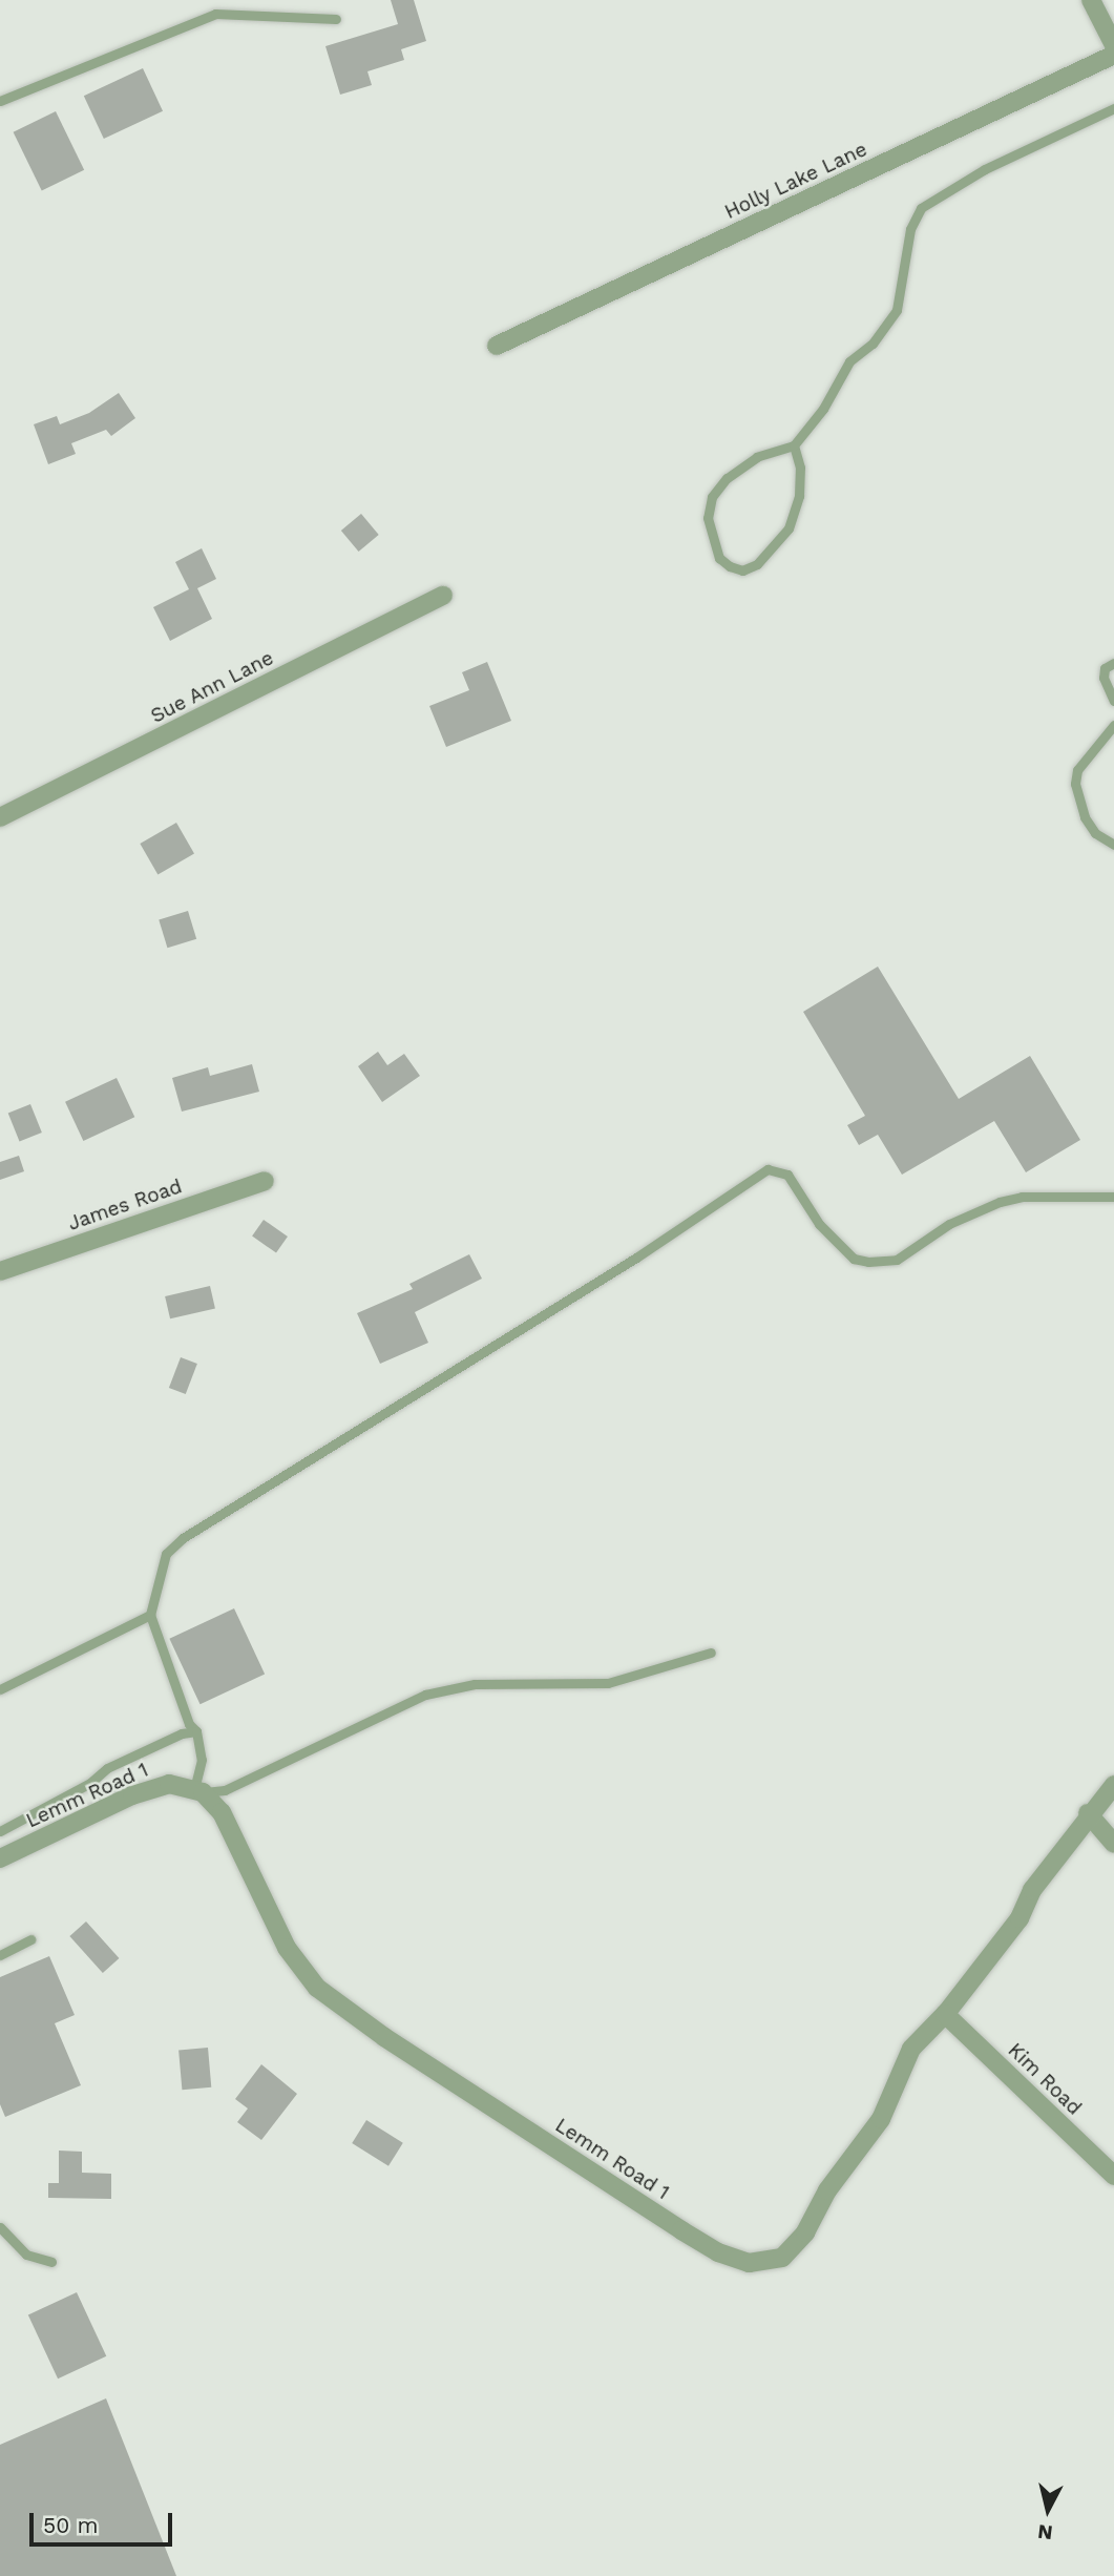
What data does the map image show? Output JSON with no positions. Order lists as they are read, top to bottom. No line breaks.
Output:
{"streets":{"street":["Holly Lake Lane","Sue Ann Lane","James Road","Lemm Road 1","Kim Road"]},"crossings":[["Lemm Road 1","Kim Road"]],"scale_bar":"50 m","north":"bottom"}
